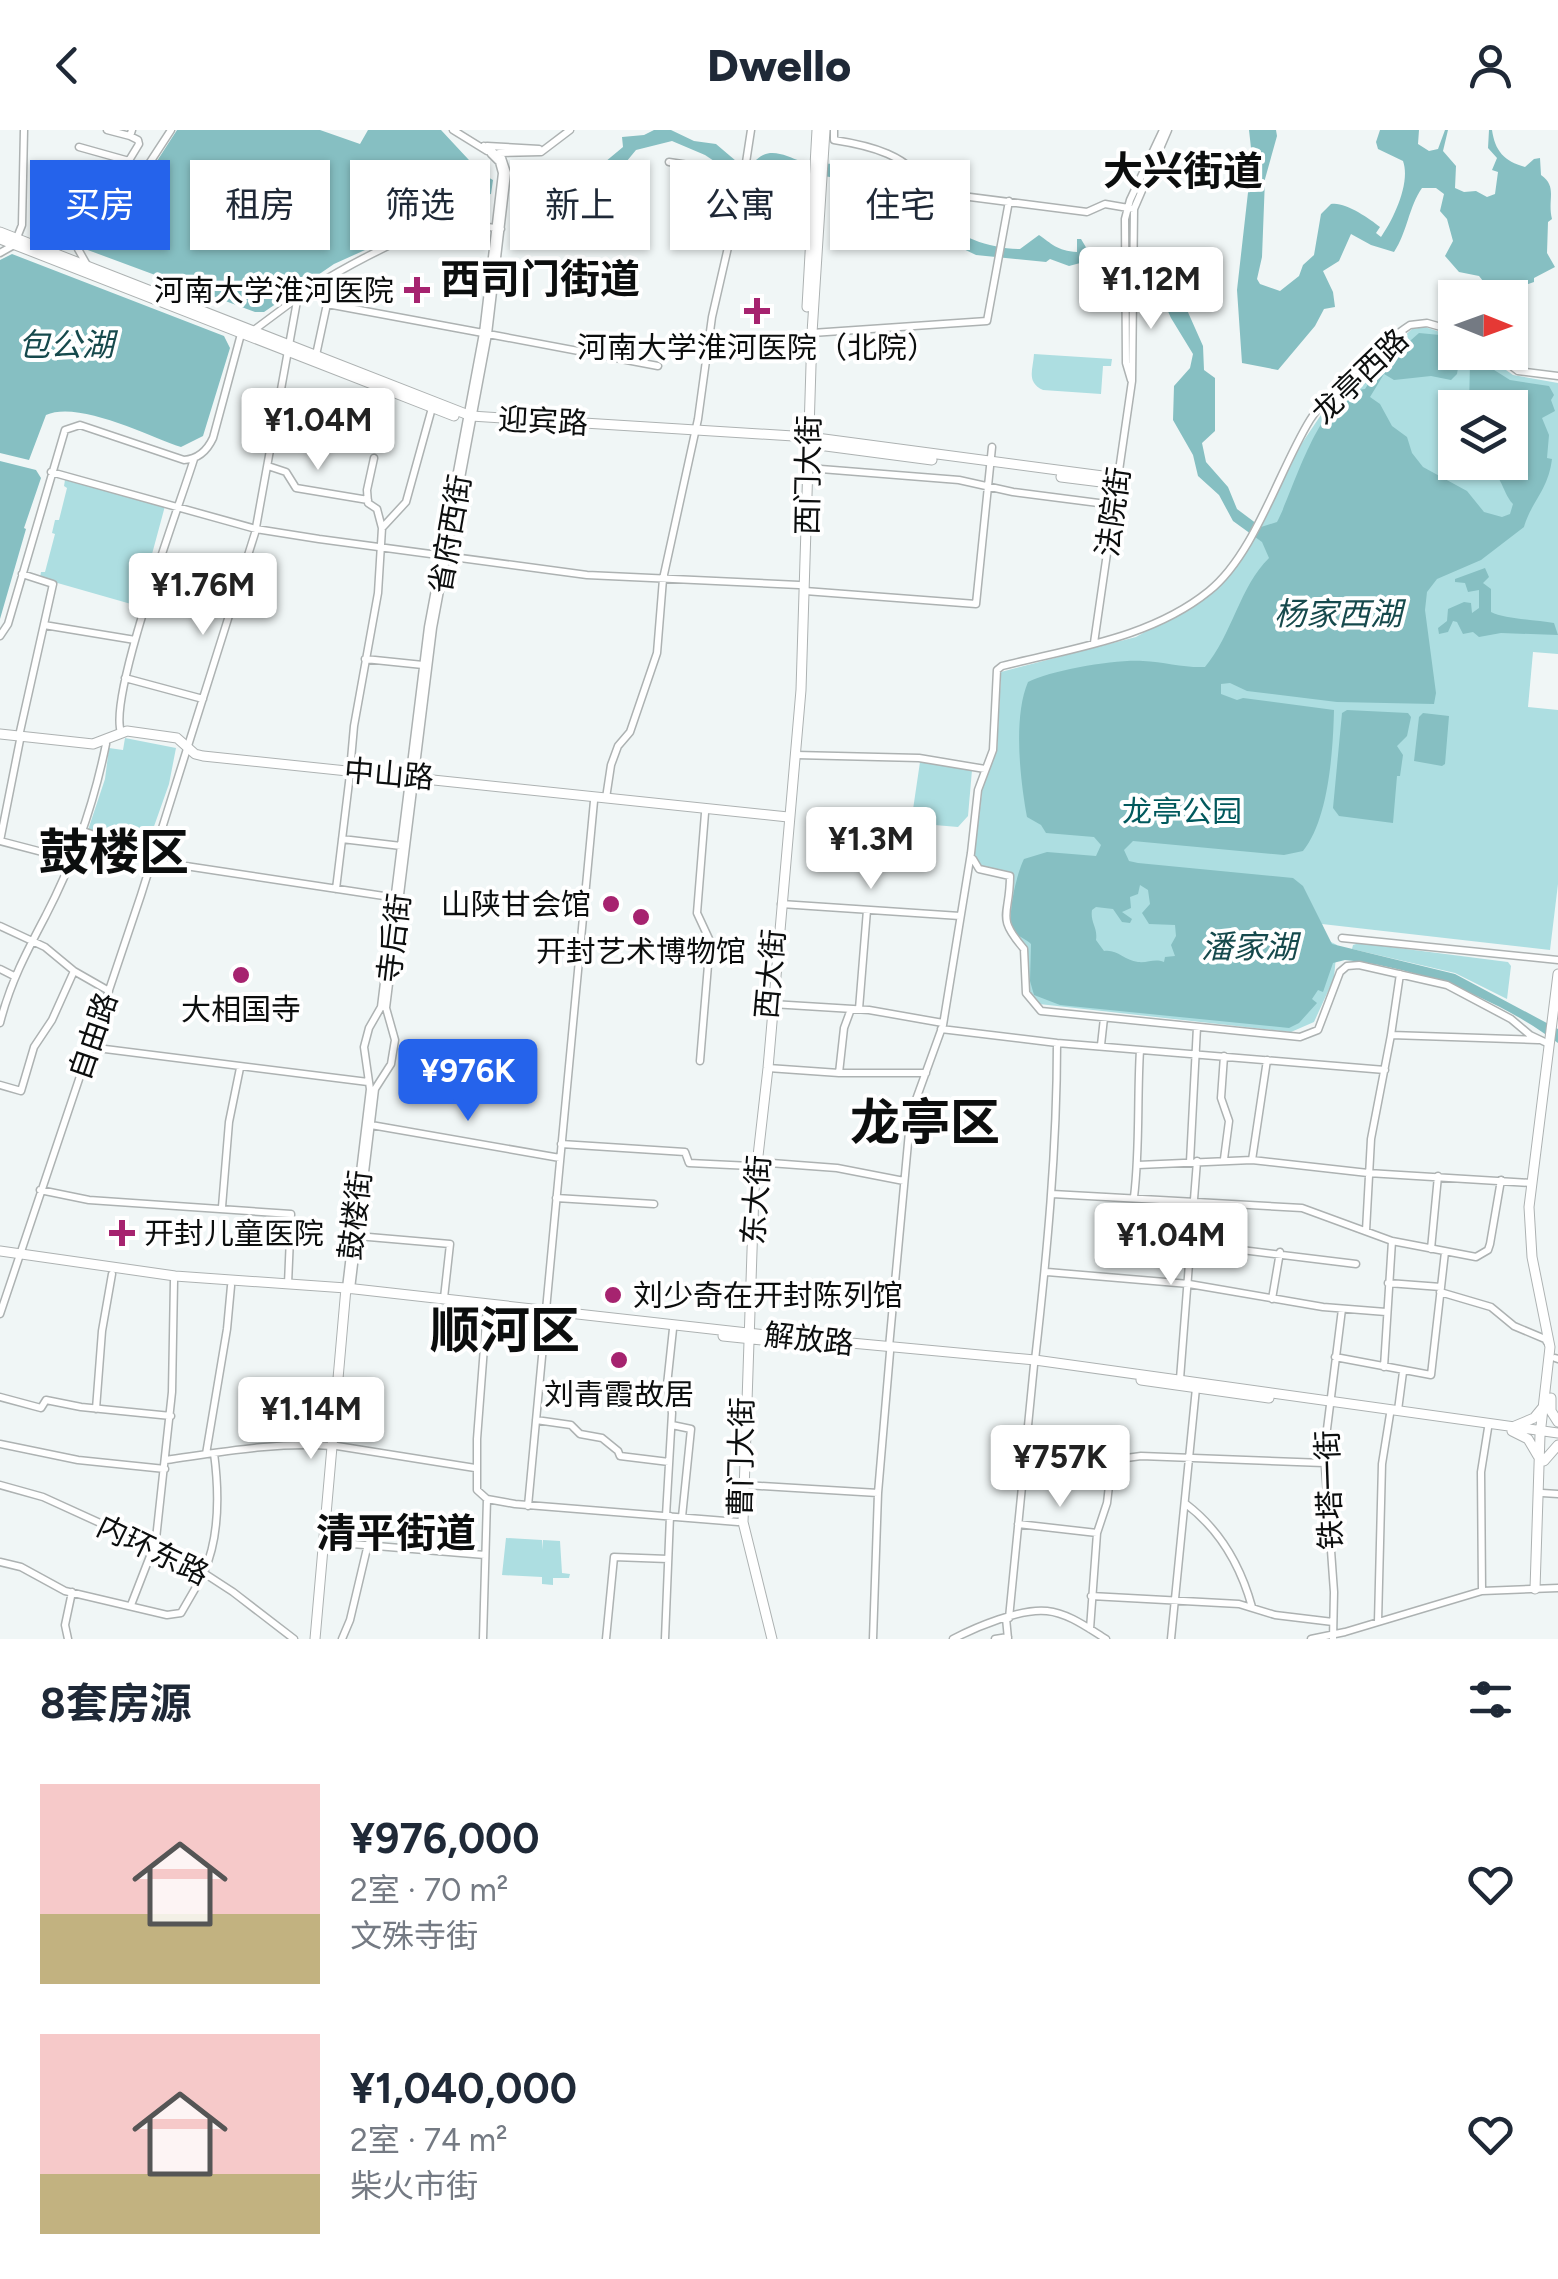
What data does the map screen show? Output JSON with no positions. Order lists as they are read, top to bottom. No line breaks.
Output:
{"streets":{"main road":["迎宾路","西门大街","中山路","西大街","东大街","解放路","曹门大街"],"street":["龙亭西路","法院街","省府西街","寺后街","自由路","鼓楼街","铁塔一街","内环东路"]},"crossings":[["龙亭西路","法院街"],["迎宾路","西门大街"],["迎宾路","法院街"],["迎宾路","省府西街"],["迎宾路","自由路"],["西门大街","中山路"],["西门大街","西大街"],["中山路","寺后街"],["中山路","西大街"],["中山路","自由路"],["寺后街","鼓楼街"],["西大街","东大街"],["自由路","解放路"],["东大街","解放路"],["东大街","曹门大街"],["鼓楼街","解放路"],["解放路","曹门大街"],["解放路","铁塔一街"]],"districts":["大兴街道","西司门街道","鼓楼区","龙亭区","顺河区","清平街道"],"water":["包公湖","杨家西湖","潘家湖"],"parks":["龙亭公园"],"places":{"health":["河南大学淮河医院","河南大学淮河医院（北院）","开封儿童医院"],"other":["山陕甘会馆","开封艺术博物馆","大相国寺","刘少奇在开封陈列馆","刘青霞故居"]},"north":"right","page":{"header":"Dwello","chip":["买房","租房","筛选","新上","公寓","住宅"],"price":["¥1.12M","¥1.04M","¥1.76M","¥1.3M","¥976K","¥1.04M","¥1.14M","¥757K"],"heading":"8套房源","list":[{"name":"¥976,000","note":"2室 · 70 m² · 文殊寺街"},{"name":"¥1,040,000","note":"2室 · 74 m² · 柴火市街"}]}}
